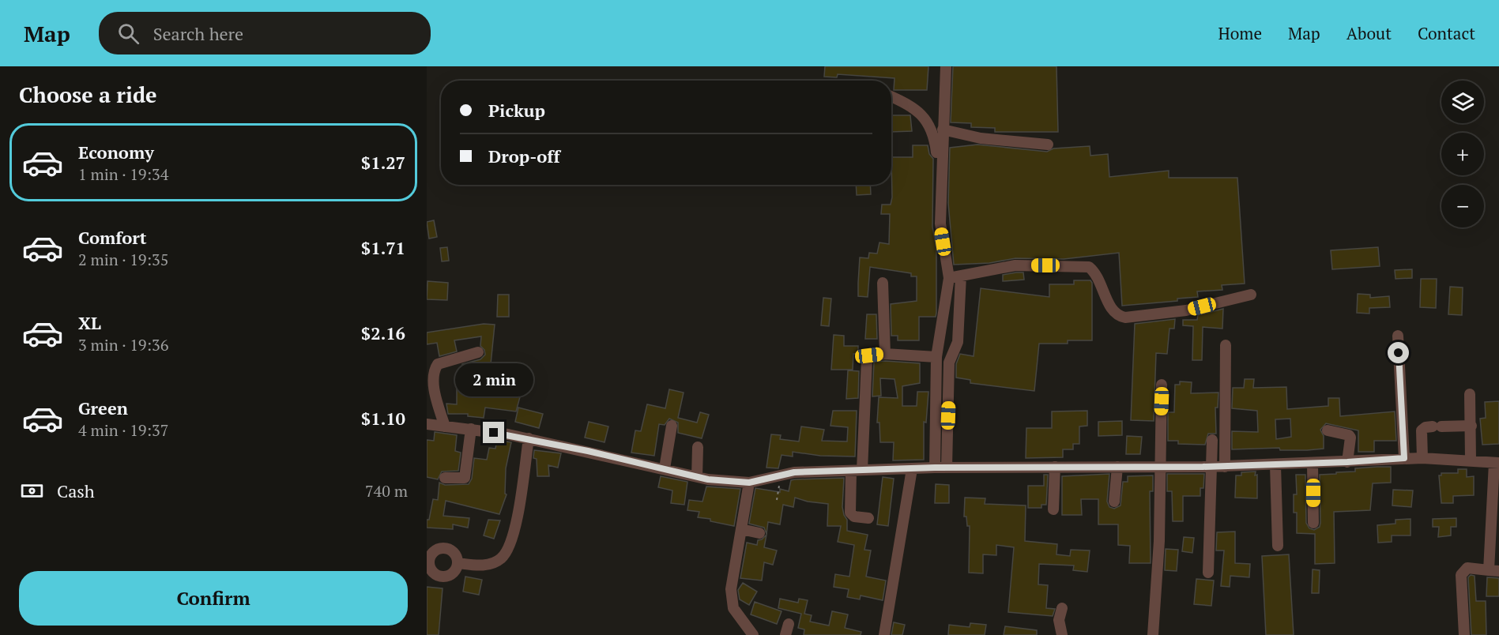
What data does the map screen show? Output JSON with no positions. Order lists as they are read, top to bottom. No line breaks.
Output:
{"page":{"header":"Map","search":"Search here","nav":["Home","Map","About","Contact"],"heading":"Choose a ride","map_buttons":["+","−"],"banner":["Pickup","Drop-off"],"list":[{"name":"Economy","note":"1 min · 19:34","value":"$1.27"},{"name":"Comfort","note":"2 min · 19:35","value":"$1.71"},{"name":"XL","note":"3 min · 19:36","value":"$2.16"},{"name":"Green","note":"4 min · 19:37","value":"$1.10"}],"bubble":"2 min","pay":["Cash","740 m"],"buttons":"Confirm"}}
